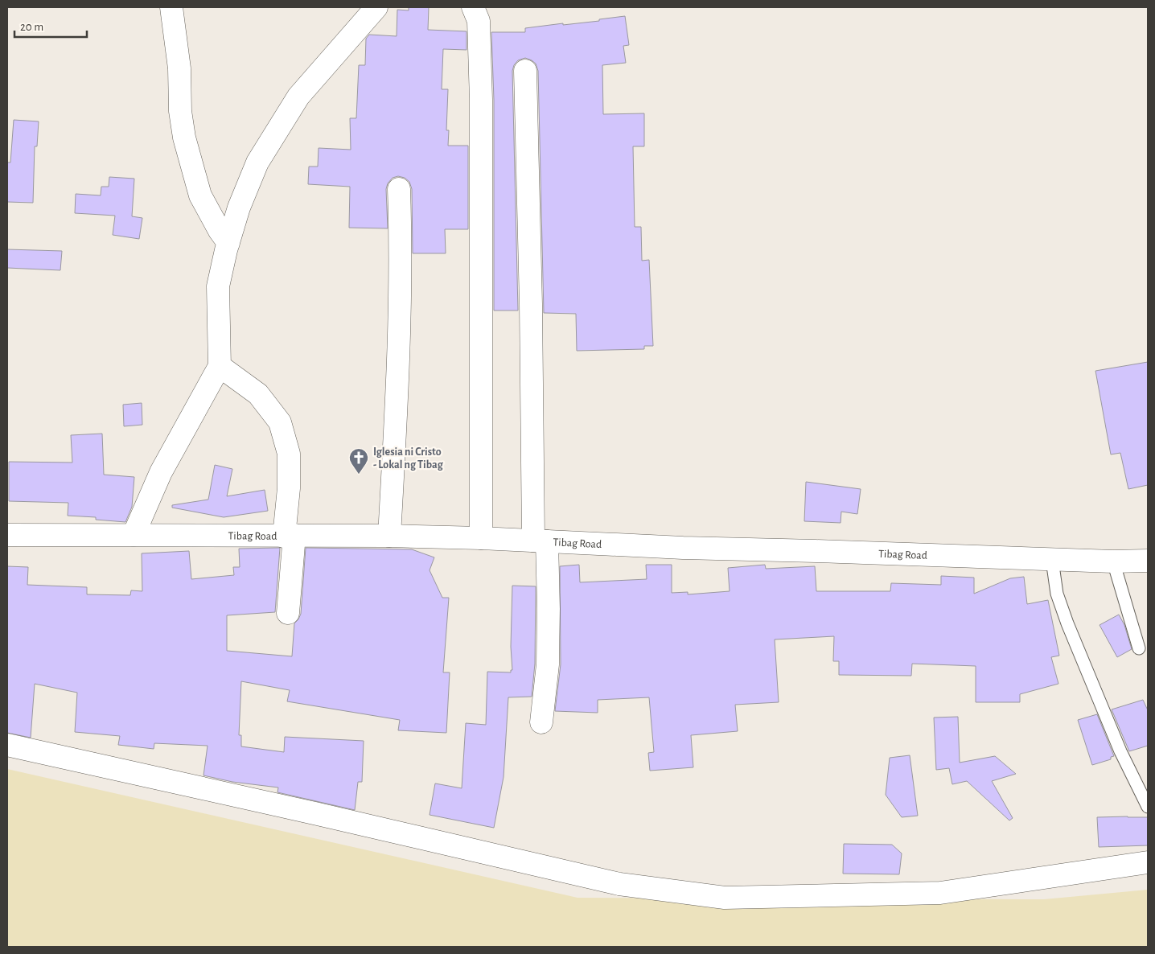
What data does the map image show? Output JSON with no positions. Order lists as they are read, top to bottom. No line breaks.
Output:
{"streets":{"street":["Tibag Road"]},"places":{"church":["Iglesia ni Cristo - Lokal ng Tibag"]},"scale_bar":"20 m"}
